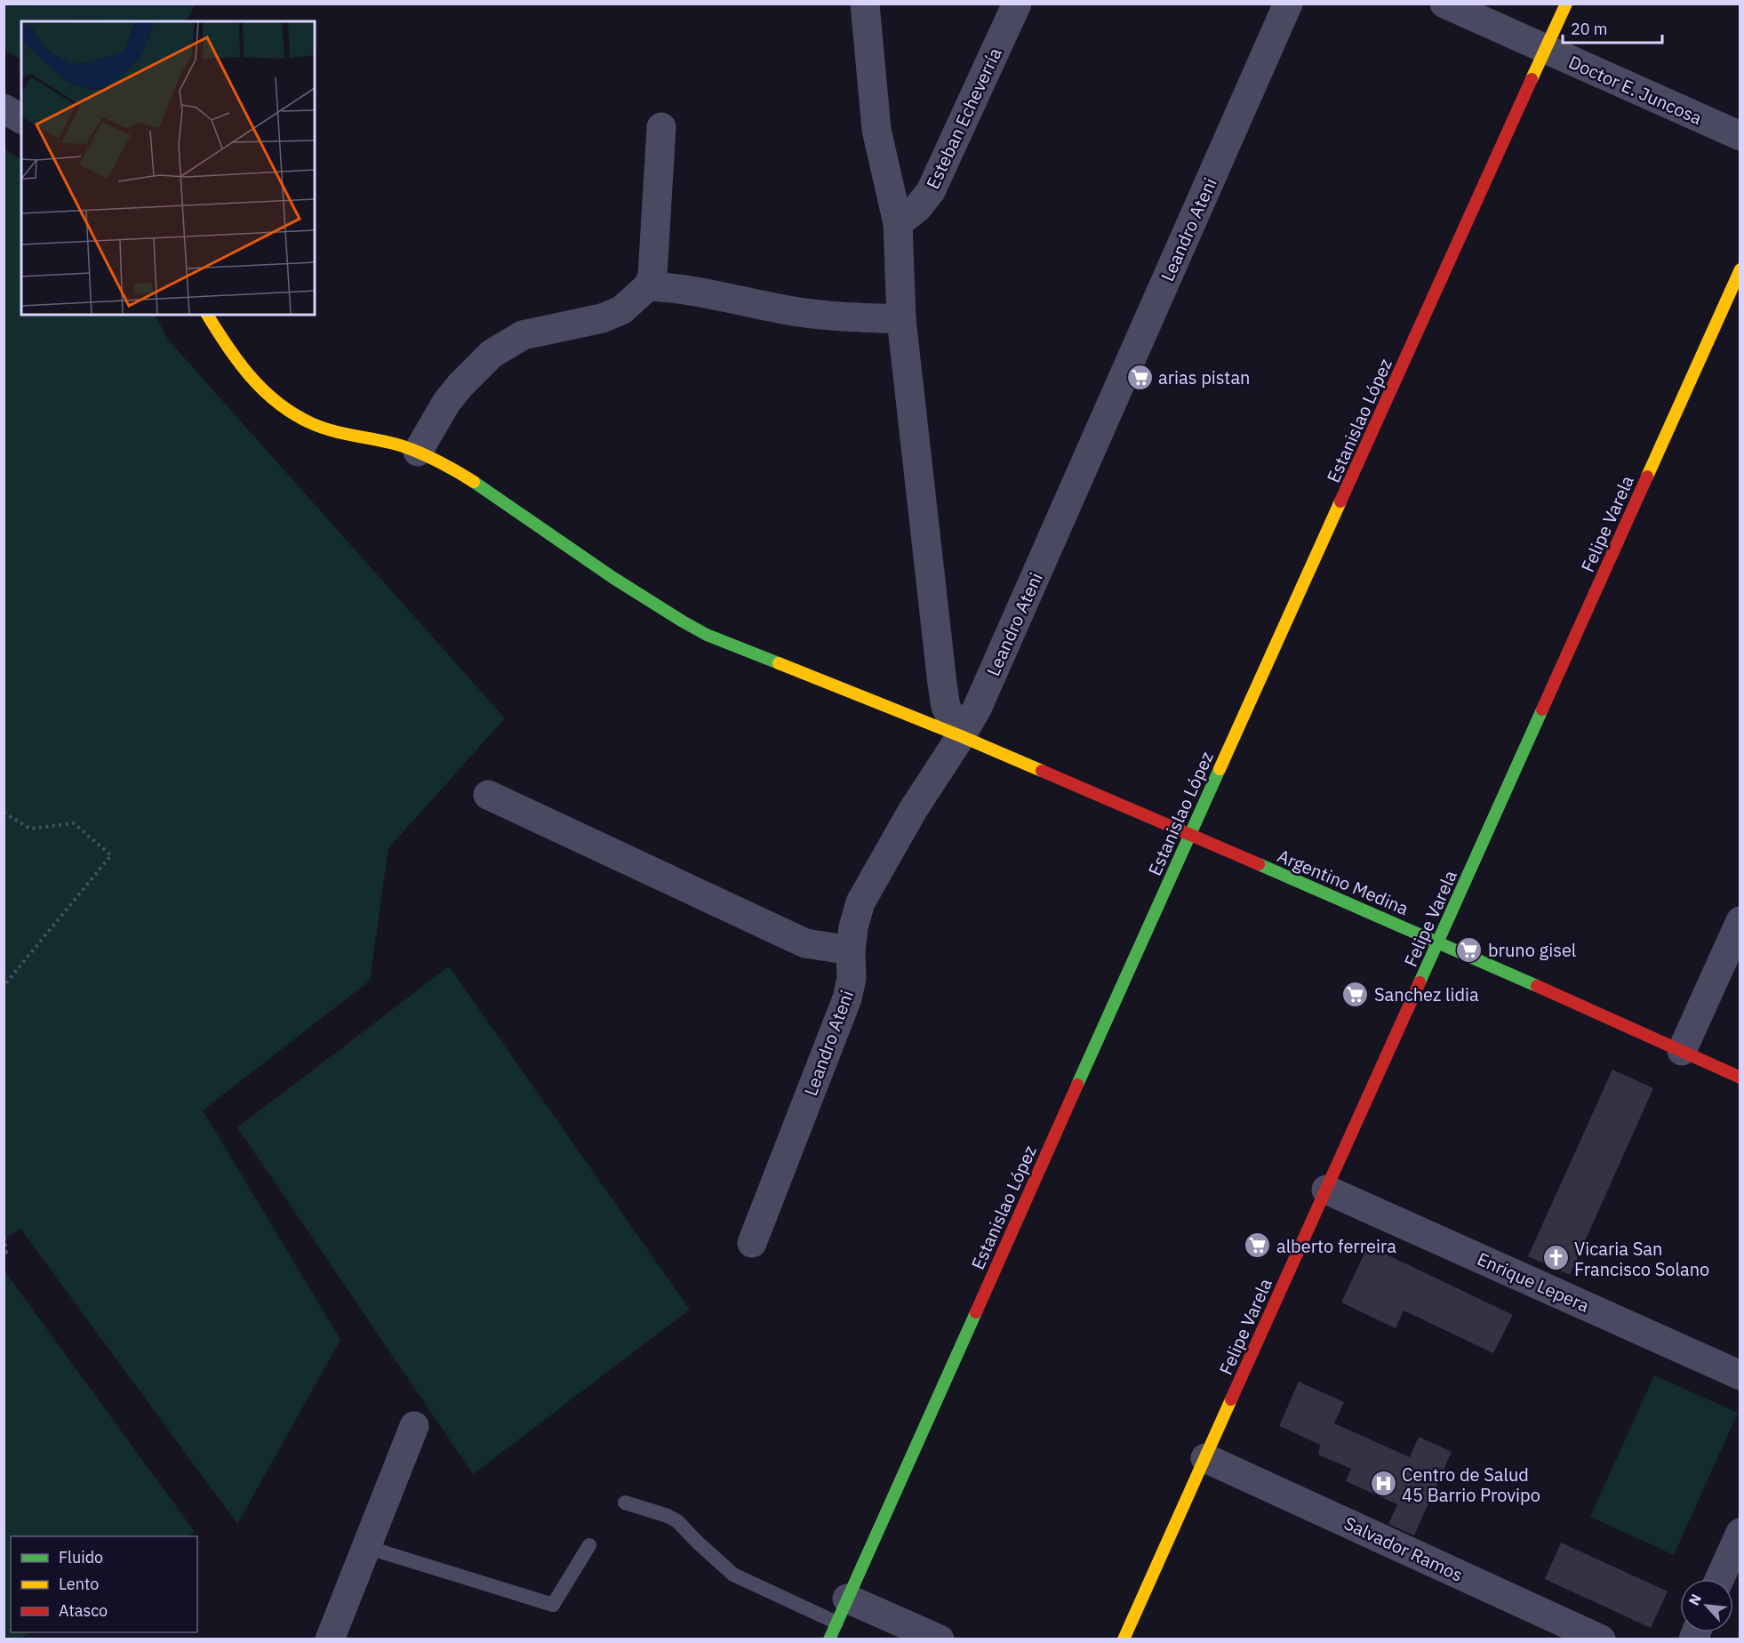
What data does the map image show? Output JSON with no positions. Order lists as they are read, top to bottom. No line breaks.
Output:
{"streets":{"street":["Doctor E. Juncosa","Esteban Echeverría","Leandro Ateni","Estanislao López","Felipe Varela","Argentino Medina","Enrique Lepera","Salvador Ramos"]},"crossings":[["Doctor E. Juncosa","Estanislao López"],["Leandro Ateni","Argentino Medina"],["Estanislao López","Argentino Medina"],["Felipe Varela","Argentino Medina"],["Felipe Varela","Enrique Lepera"],["Felipe Varela","Salvador Ramos"]],"places":{"supermarket":["arias pistan","bruno gisel","Sanchez lidia","alberto ferreira"],"church":["Vicaria San Francisco Solano"],"hospital":["Centro de Salud 45 Barrio Provipo"]},"legend":["Fluido","Lento","Atasco"],"scale_bar":"20 m","north":"top left"}
